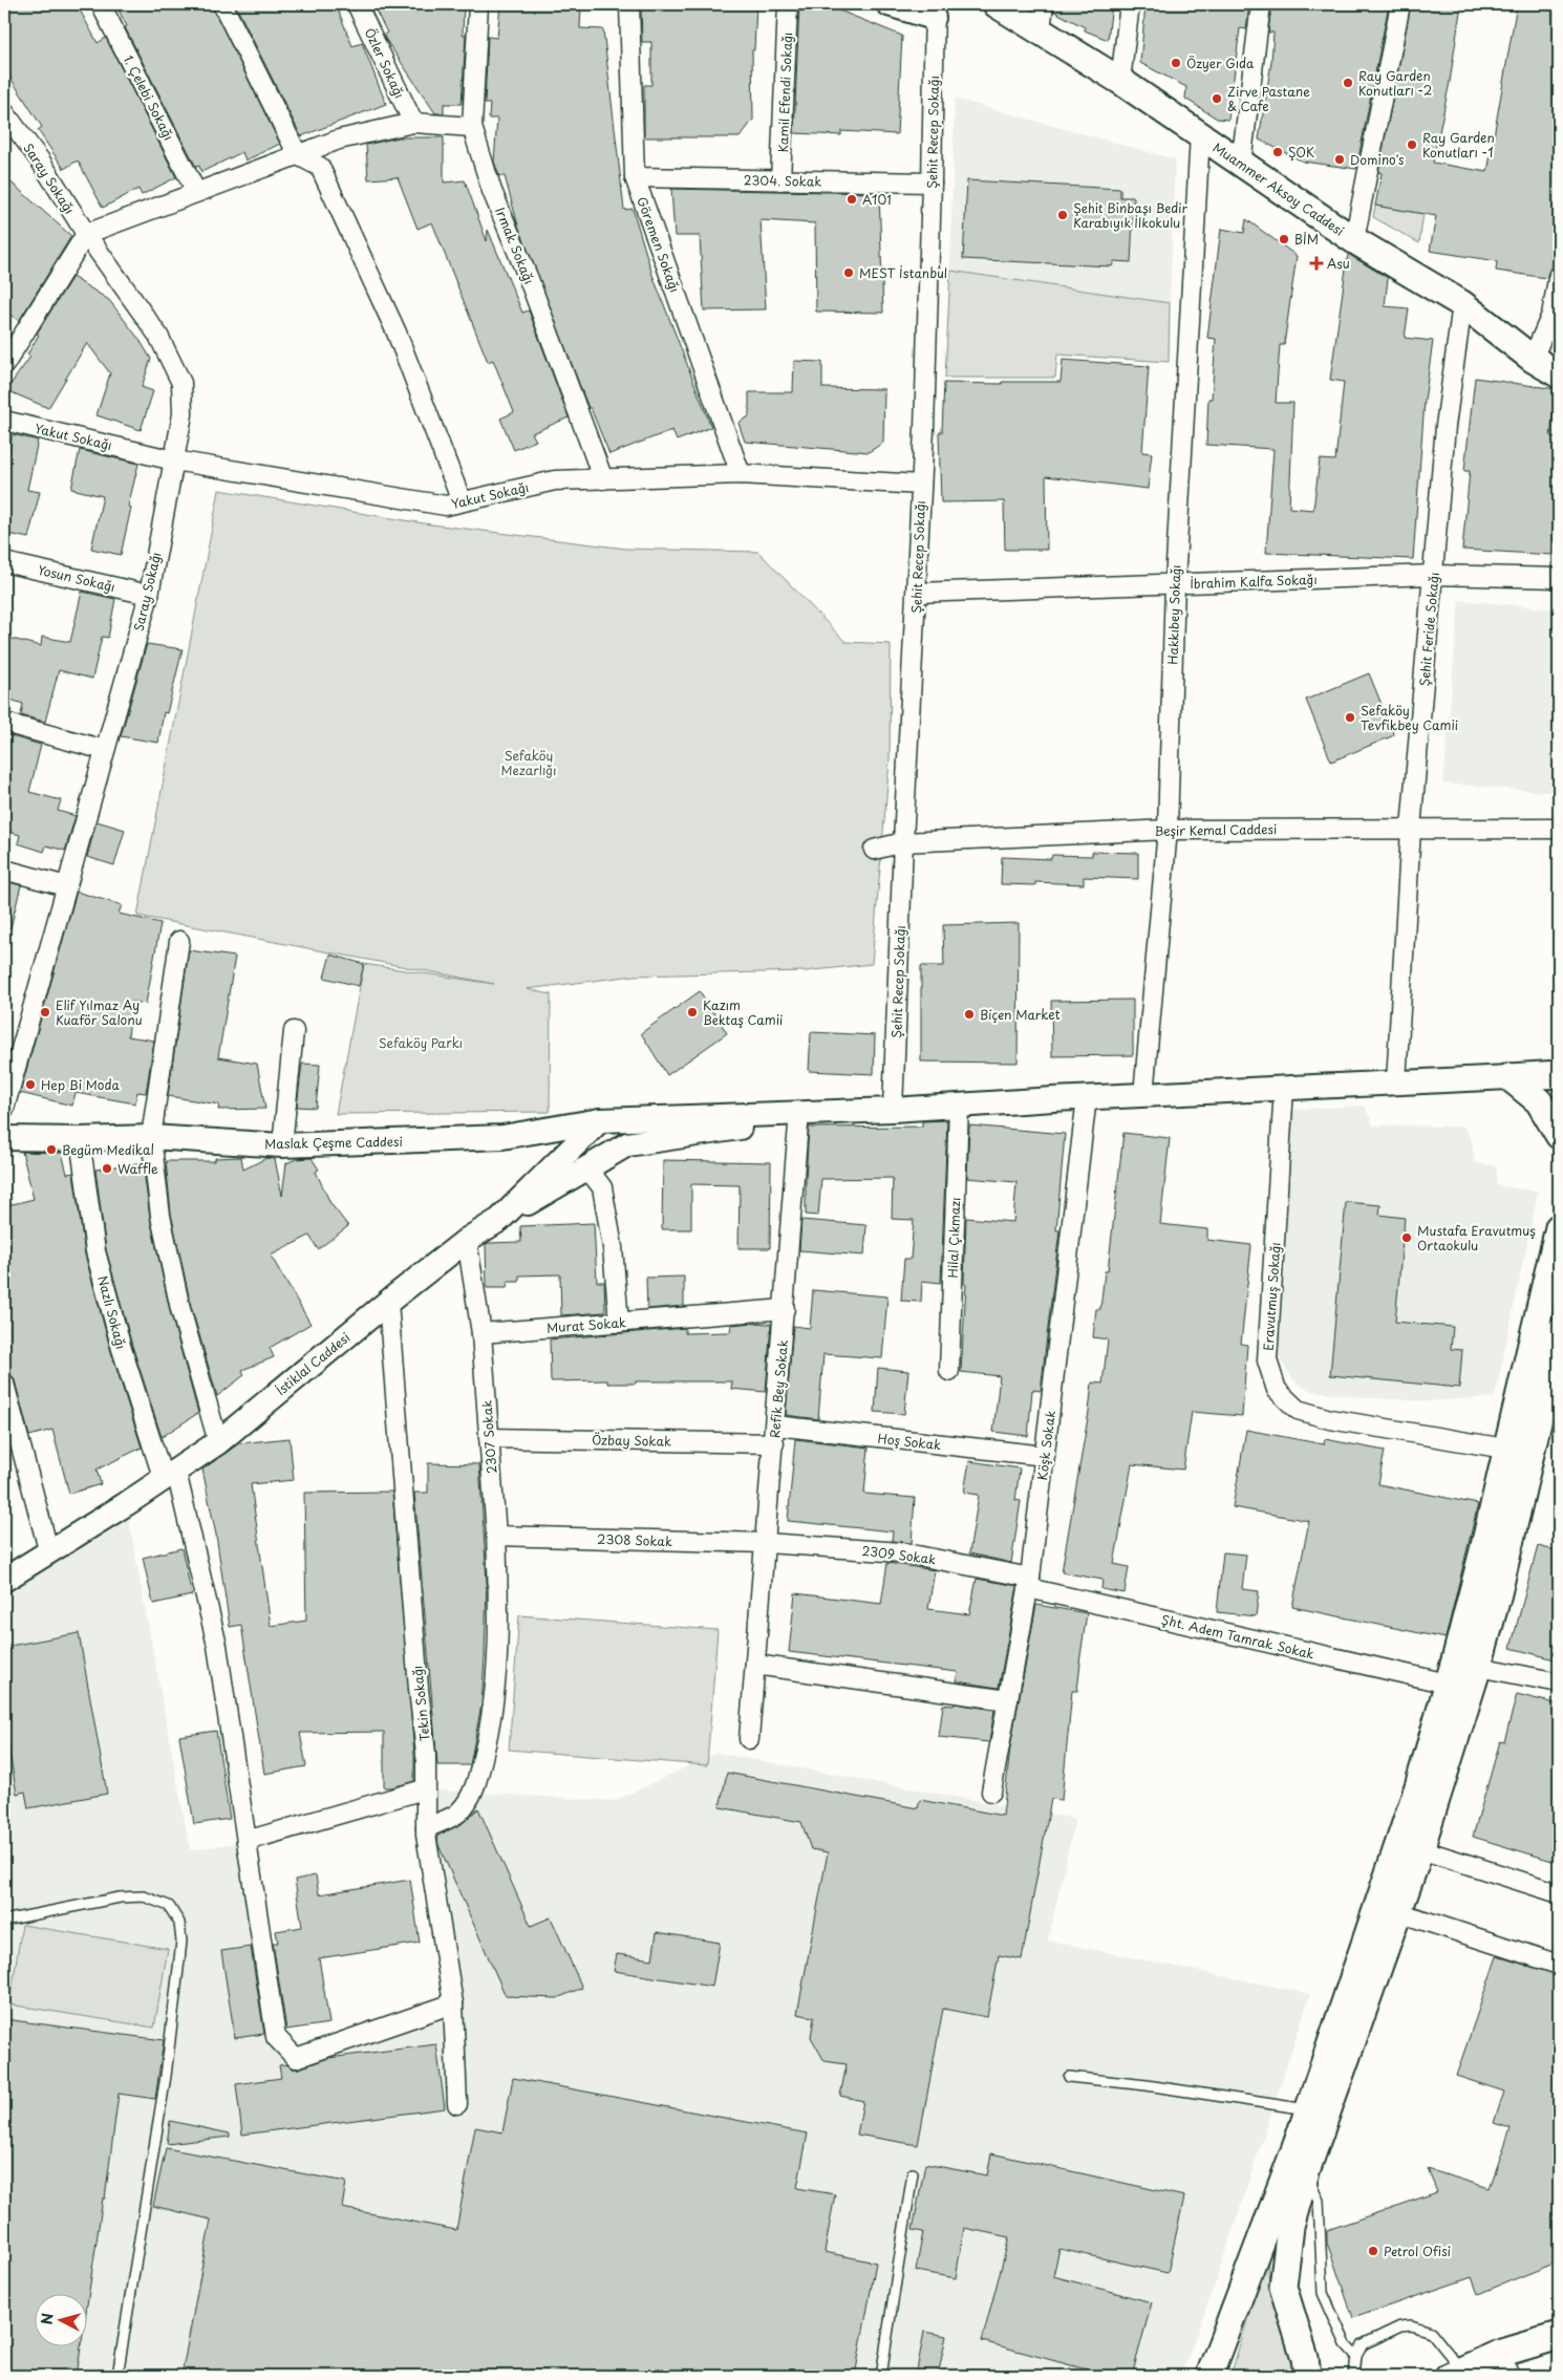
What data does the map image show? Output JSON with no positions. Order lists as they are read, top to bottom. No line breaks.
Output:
{"streets":{"main road":["Muammer Aksoy Caddesi"],"street":["Özler Sokağı","Kamil Efendi Sokağı","1. Çelebi Sokağı","Şehit Recep Sokağı","Saray Sokağı","2304. Sokak","Göremen Sokağı","Irmak Sokağı","Yakut Sokağı","Yosun Sokağı","İbrahim Kalfa Sokağı","Hakkıbey Sokağı","Şehit Feride Sokağı","Beşir Kemal Caddesi","Maslak Çeşme Caddesi","Hilal Çıkmazı","Eravutmuş Sokağı","Nazlı Sokağı","Murat Sokak","İstiklal Caddesi","Refik Bey Sokak","2307 Sokak","Özbay Sokak","Hoş Sokak","Köşk Sokak","2308 Sokak","2309 Sokak","Şht. Adem Tamrak Sokak","Tekin Sokağı"]},"crossings":[["Kamil Efendi Sokağı","2304. Sokak"],["Şehit Recep Sokağı","2304. Sokak"],["Şehit Recep Sokağı","Yakut Sokağı"],["Şehit Recep Sokağı","İbrahim Kalfa Sokağı"],["Şehit Recep Sokağı","Beşir Kemal Caddesi"],["Saray Sokağı","Yakut Sokağı"],["Saray Sokağı","Yosun Sokağı"],["2304. Sokak","Göremen Sokağı"],["Muammer Aksoy Caddesi","Hakkıbey Sokağı"],["Muammer Aksoy Caddesi","Şehit Feride Sokağı"],["Göremen Sokağı","Yakut Sokağı"],["Irmak Sokağı","Yakut Sokağı"],["İbrahim Kalfa Sokağı","Hakkıbey Sokağı"],["İbrahim Kalfa Sokağı","Şehit Feride Sokağı"],["Hakkıbey Sokağı","Beşir Kemal Caddesi"],["Şehit Feride Sokağı","Beşir Kemal Caddesi"],["Maslak Çeşme Caddesi","Nazlı Sokağı"],["Maslak Çeşme Caddesi","İstiklal Caddesi"],["Maslak Çeşme Caddesi","Refik Bey Sokak"],["Nazlı Sokağı","İstiklal Caddesi"],["Nazlı Sokağı","Tekin Sokağı"],["Murat Sokak","Refik Bey Sokak"],["Murat Sokak","2307 Sokak"],["İstiklal Caddesi","Tekin Sokağı"],["Refik Bey Sokak","Özbay Sokak"],["Refik Bey Sokak","Hoş Sokak"],["Refik Bey Sokak","2308 Sokak"],["Refik Bey Sokak","2309 Sokak"],["2307 Sokak","Özbay Sokak"],["2307 Sokak","2308 Sokak"],["2307 Sokak","Tekin Sokağı"],["Özbay Sokak","Hoş Sokak"],["Hoş Sokak","Köşk Sokak"],["Köşk Sokak","2309 Sokak"],["Köşk Sokak","Şht. Adem Tamrak Sokak"],["2308 Sokak","2309 Sokak"],["2309 Sokak","Şht. Adem Tamrak Sokak"]],"parks":["Sefaköy Mezarlığı","Sefaköy Parkı"],"places":{"other":["Özyer Gıda","Ray Garden Konutları -2","Zirve Pastane & Cafe","Ray Garden Konutları -1","ŞOK","Domino's","A101","Şehit Binbaşı Bedir Karabıyık İlkokulu","BİM","MEST İstanbul","Sefaköy Tevfikbey Camii","Elif Yılmaz Ay Kuaför Salonu","Kazım Bektaş Camii","Biçen Market","Hep Bi Moda","Begüm Medikal","Waffle","Mustafa Eravutmuş Ortaokulu","Petrol Ofisi"],"health":["Asu"]},"north":"left"}
